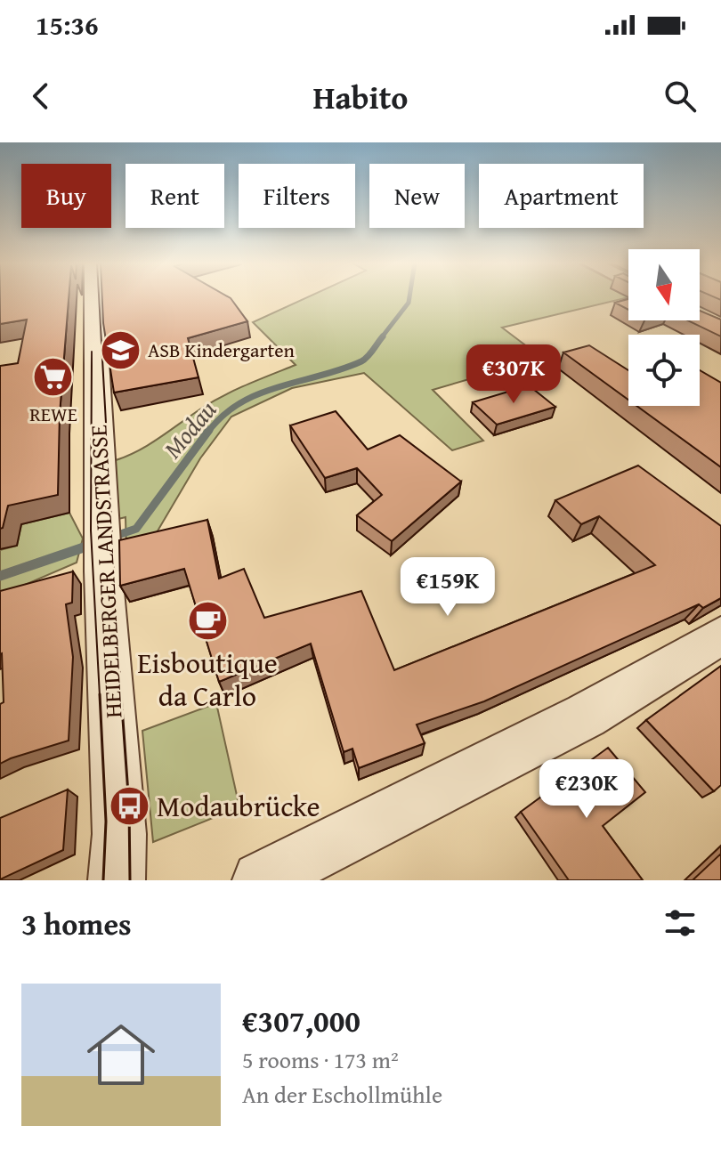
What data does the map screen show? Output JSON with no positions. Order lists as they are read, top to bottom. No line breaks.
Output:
{"streets":{"street":["HEIDELBERGER LANDSTRASSE"]},"water":["Modau"],"places":{"school or university":["ASB Kindergarten"],"supermarket":["REWE"],"cafe":["Eisboutique da Carlo"],"bus stop":["Modaubrücke"]},"north":"bottom","page":{"status":"15:36","header":"Habito","chip":["Buy","Rent","Filters","New","Apartment"],"price":["€307K","€159K","€230K"],"heading":"3 homes","list":[{"name":"€307,000","note":"5 rooms · 173 m² · An der Eschollmühle"}]}}
